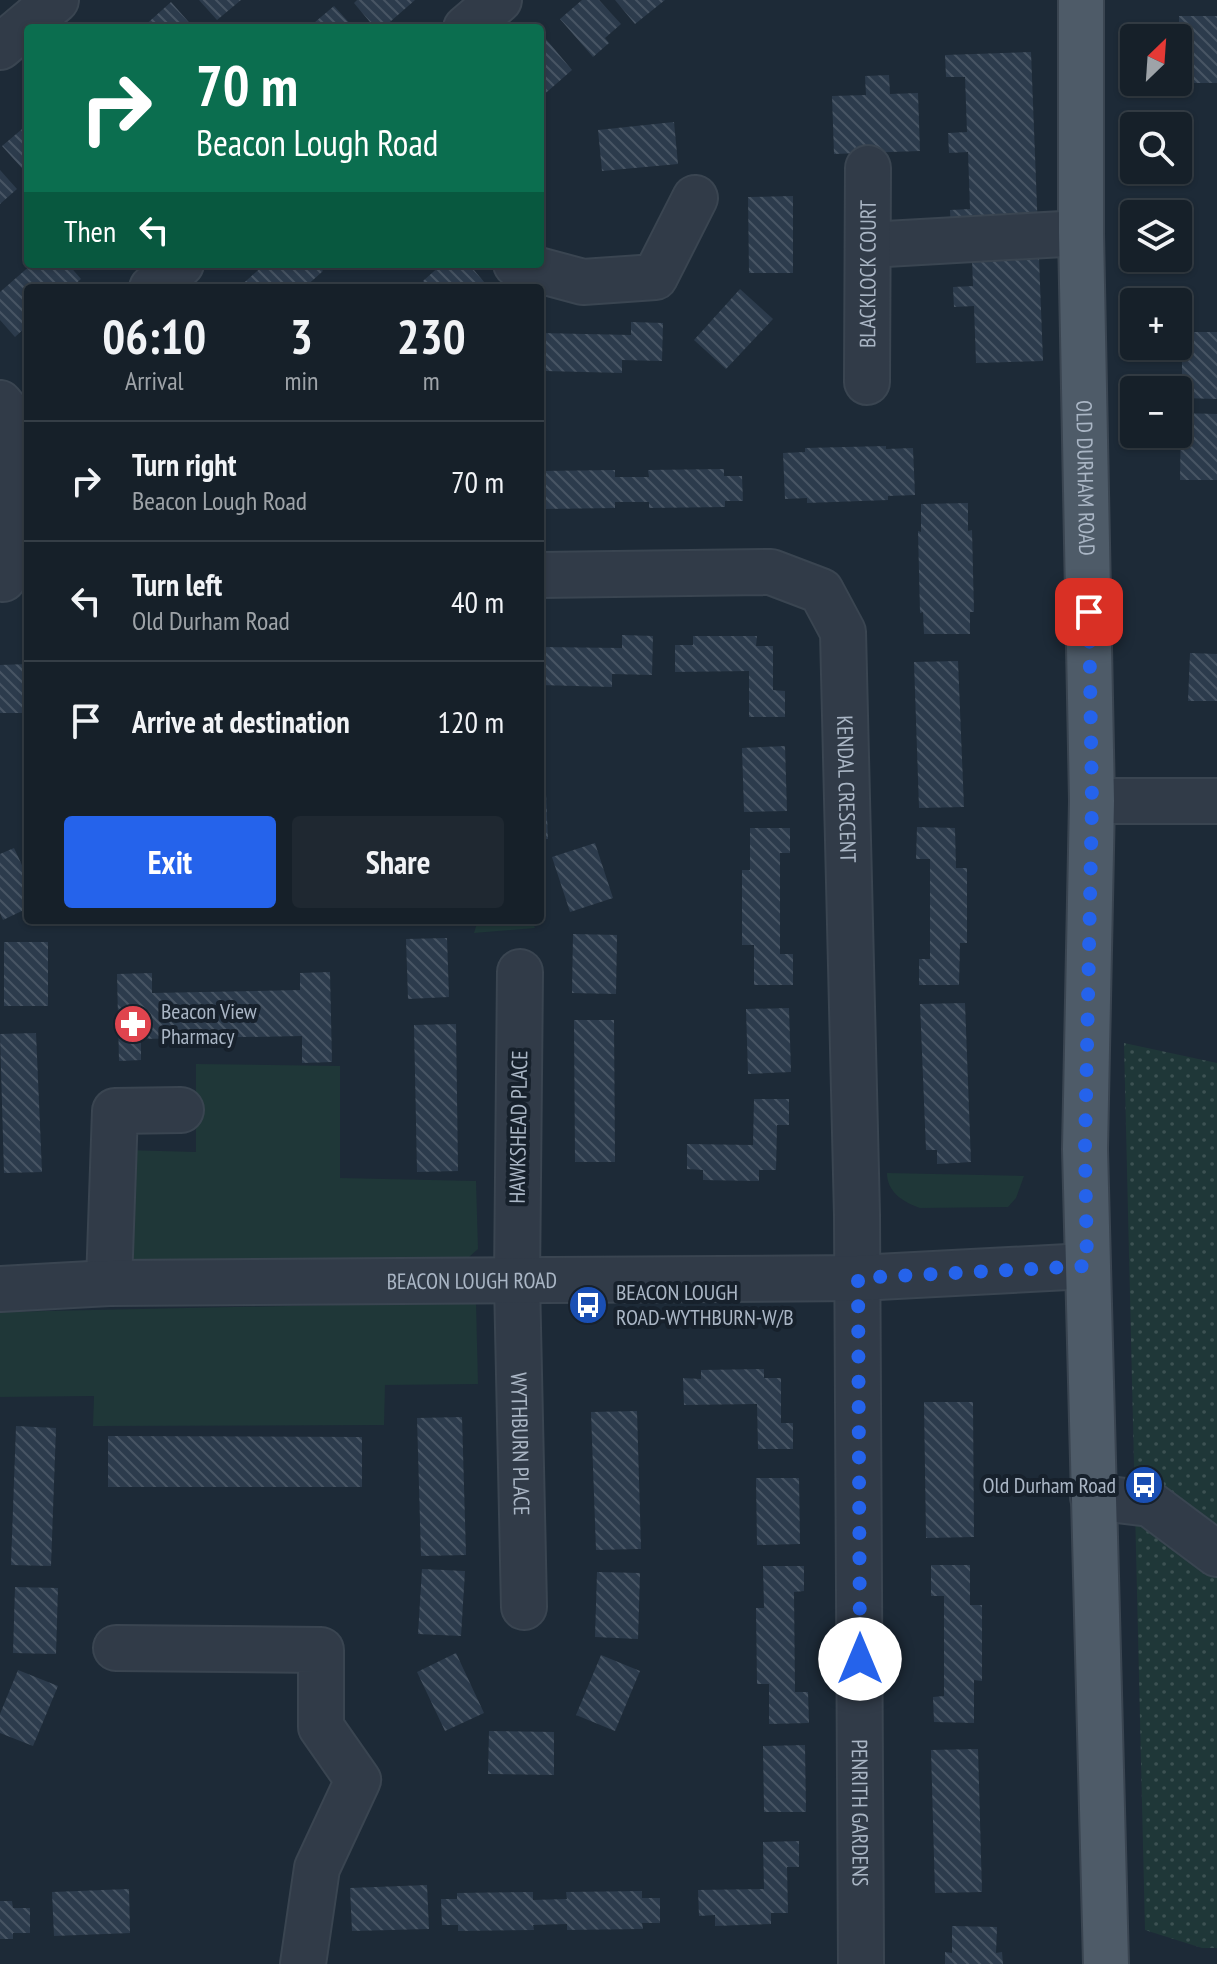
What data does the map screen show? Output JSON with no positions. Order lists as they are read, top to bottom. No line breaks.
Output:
{"streets":{"main road":["OLD DURHAM ROAD"],"street":["BLACKLOCK COURT","KENDAL CRESCENT","HAWKSHEAD PLACE","BEACON LOUGH ROAD","WYTHBURN PLACE","PENRITH GARDENS"]},"crossings":[["OLD DURHAM ROAD","BEACON LOUGH ROAD"],["KENDAL CRESCENT","BEACON LOUGH ROAD"],["KENDAL CRESCENT","PENRITH GARDENS"],["HAWKSHEAD PLACE","BEACON LOUGH ROAD"],["HAWKSHEAD PLACE","WYTHBURN PLACE"],["BEACON LOUGH ROAD","WYTHBURN PLACE"],["BEACON LOUGH ROAD","PENRITH GARDENS"]],"places":{"pharmacy":["Beacon View Pharmacy"],"bus stop":["BEACON LOUGH ROAD-WYTHBURN-W/B","Old Durham Road"]},"north":"top right","page":{"map_buttons":["+","−"],"turn":["70 m","Beacon Lough Road"],"then":"Then","eta":["06:10","Arrival","3","min","230","m"],"list":[{"name":"Turn right","note":"Beacon Lough Road","value":"70 m"},{"name":"Turn left","note":"Old Durham Road","value":"40 m"},{"name":"Arrive at destination","value":"120 m"}],"buttons":["Exit","Share"]}}
